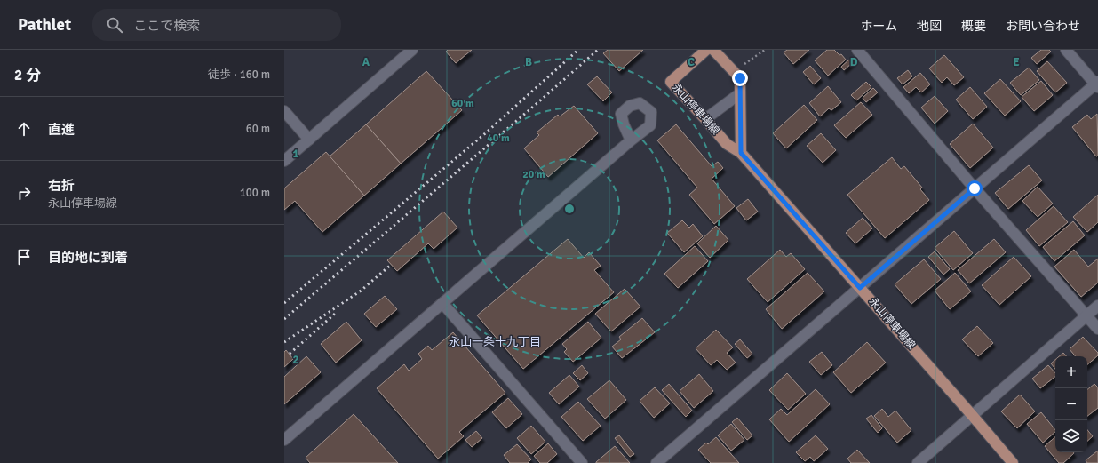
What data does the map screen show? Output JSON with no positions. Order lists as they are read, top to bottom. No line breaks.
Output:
{"streets":{"main road":["永山停車場線"]},"districts":["永山一条十九丁目"],"page":{"header":"Pathlet","search":"ここで検索","nav":["ホーム","地図","概要","お問い合わせ"],"heading":["2 分","徒歩 · 160 m"],"list":[["直進","60 m"],["右折","永山停車場線","100 m"],"目的地に到着"],"map_buttons":["+","−"]},"grid":{"columns":["A","B","C","D","E"],"rows":["1","2"]},"rings":["60 m","40 m","20 m"]}
